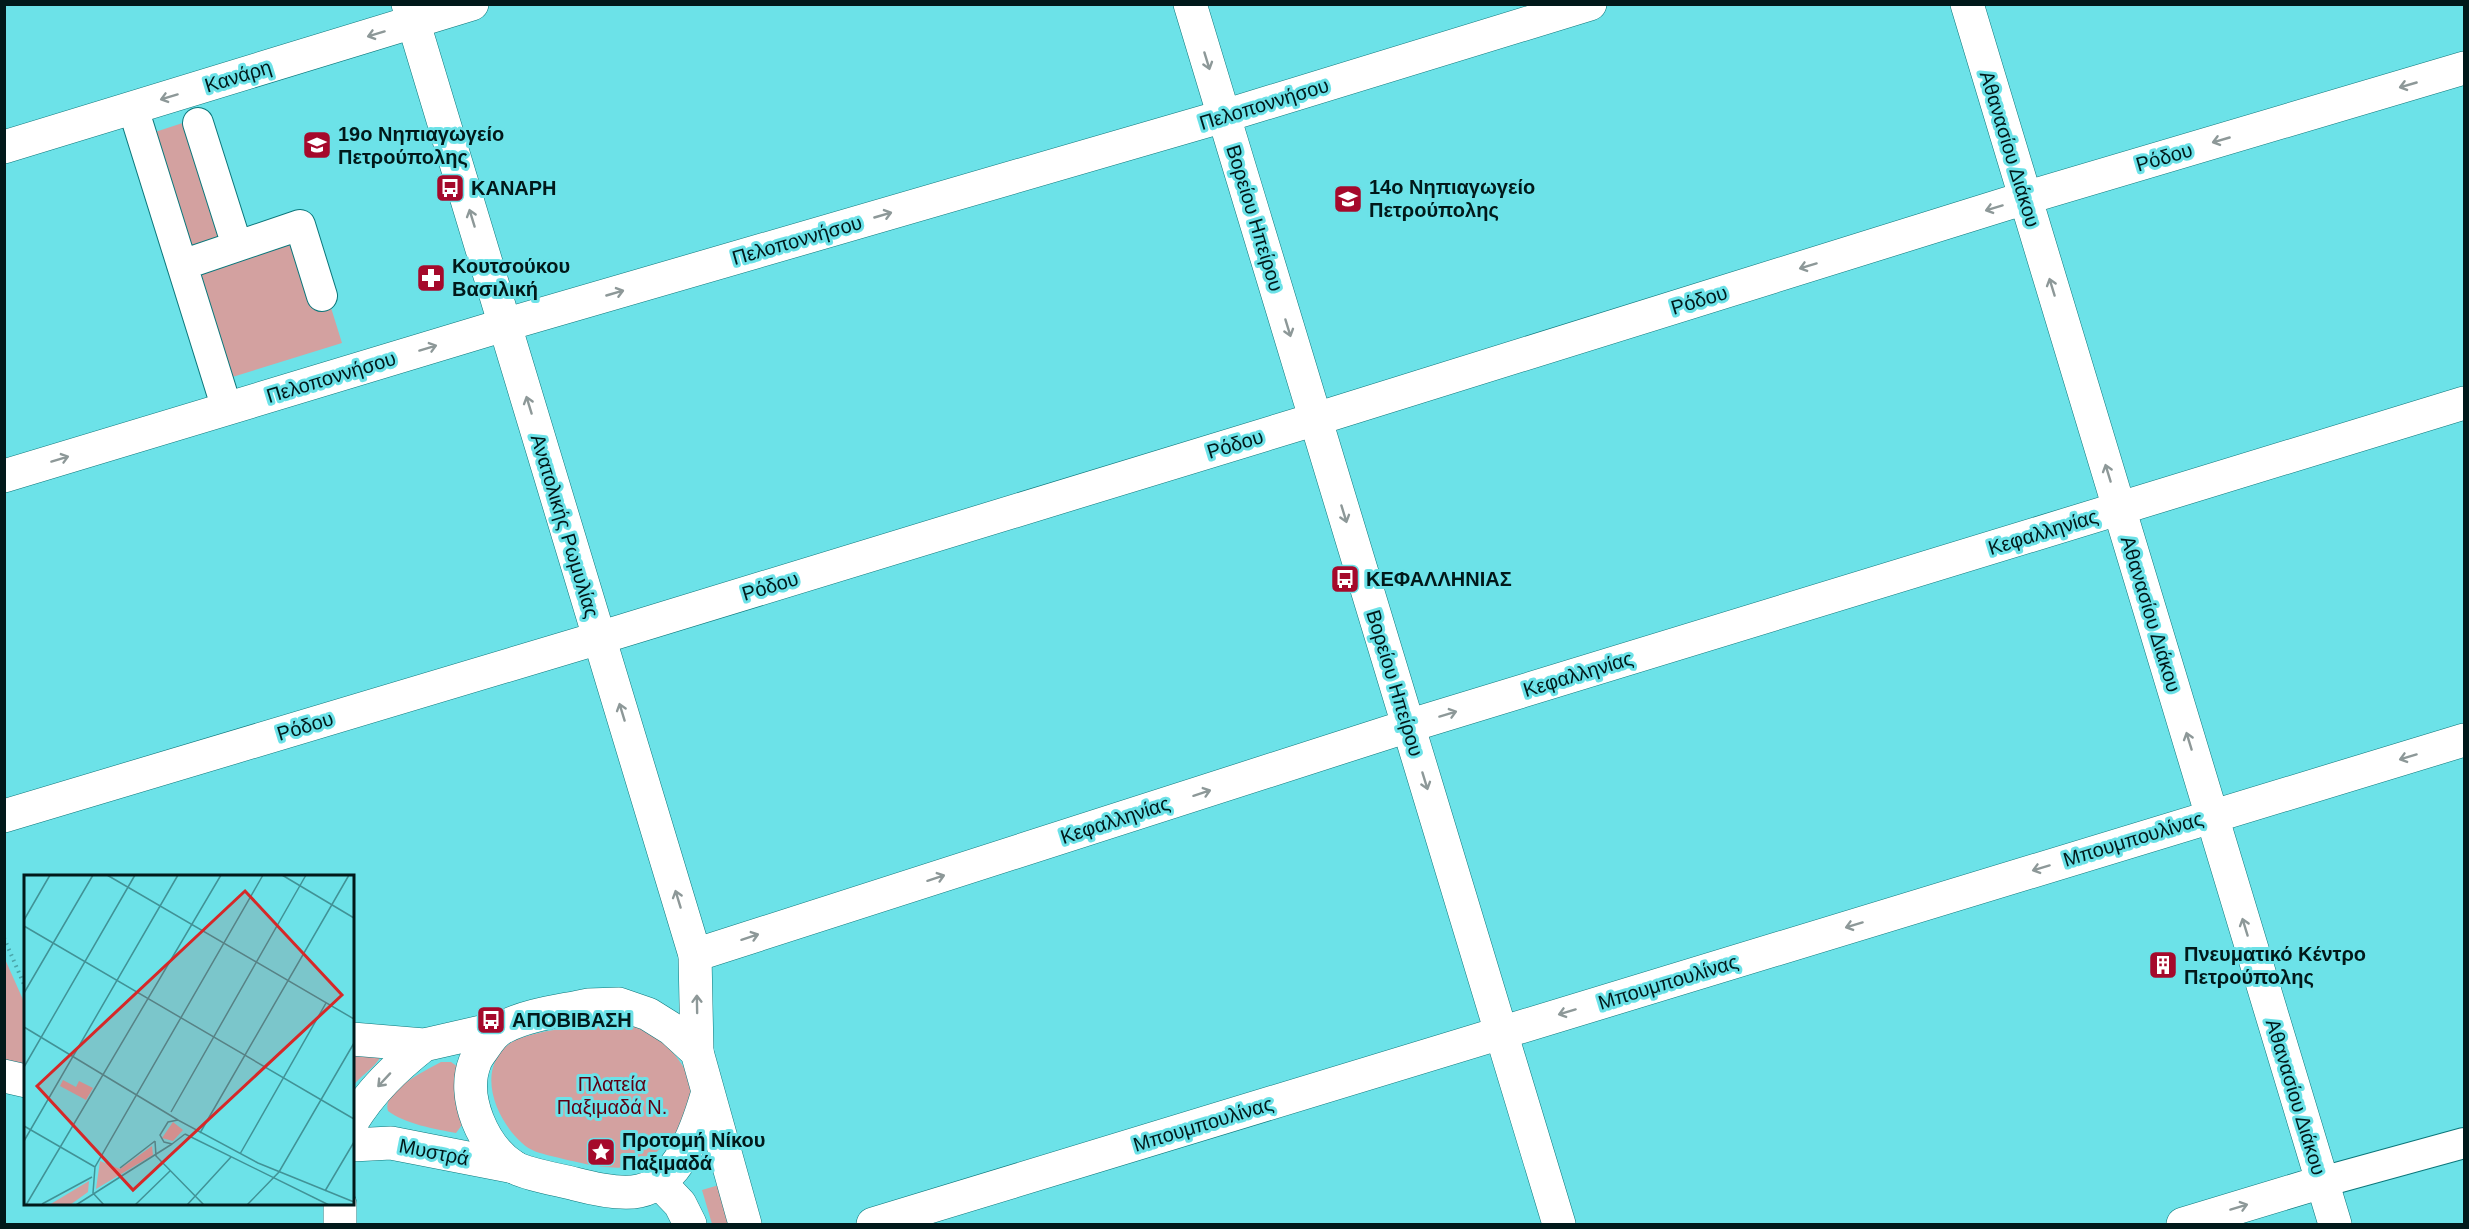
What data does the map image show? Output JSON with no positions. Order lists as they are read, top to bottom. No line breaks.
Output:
{"streets":{"street":["Κανάρη","Πελοποννήσου","Αθανασίου Διάκου","Ρόδου","Βορείου Ηπείρου","Ανατολικής Ρωμυλίας","Κεφαλληνίας","Μπουμπουλίνας","Μυστρά"]},"crossings":[["Κανάρη","Ανατολικής Ρωμυλίας"],["Πελοποννήσου","Βορείου Ηπείρου"],["Πελοποννήσου","Ανατολικής Ρωμυλίας"],["Αθανασίου Διάκου","Ρόδου"],["Αθανασίου Διάκου","Κεφαλληνίας"],["Αθανασίου Διάκου","Μπουμπουλίνας"],["Ρόδου","Βορείου Ηπείρου"],["Ρόδου","Ανατολικής Ρωμυλίας"],["Βορείου Ηπείρου","Κεφαλληνίας"],["Βορείου Ηπείρου","Μπουμπουλίνας"],["Ανατολικής Ρωμυλίας","Κεφαλληνίας"],["Ανατολικής Ρωμυλίας","Μυστρά"]],"one_way":["Κανάρη","Πελοποννήσου","Αθανασίου Διάκου","Ρόδου","Βορείου Ηπείρου","Κεφαλληνίας","Μπουμπουλίνας"],"parks":["Πλατεία Παξιμαδά Ν."],"places":{"school or university":["19ο Νηπιαγωγείο Πετρούπολης","14ο Νηπιαγωγείο Πετρούπολης"],"bus stop":["ΚΑΝΑΡΗ","ΚΕΦΑΛΛΗΝΙΑΣ","ΑΠΟΒΙΒΑΣΗ"],"pharmacy":["Κουτσούκου Βασιλική"],"building":["Πνευματικό Κέντρο Πετρούπολης"],"place":["Προτομή Νίκου Παξιμαδά"]}}
